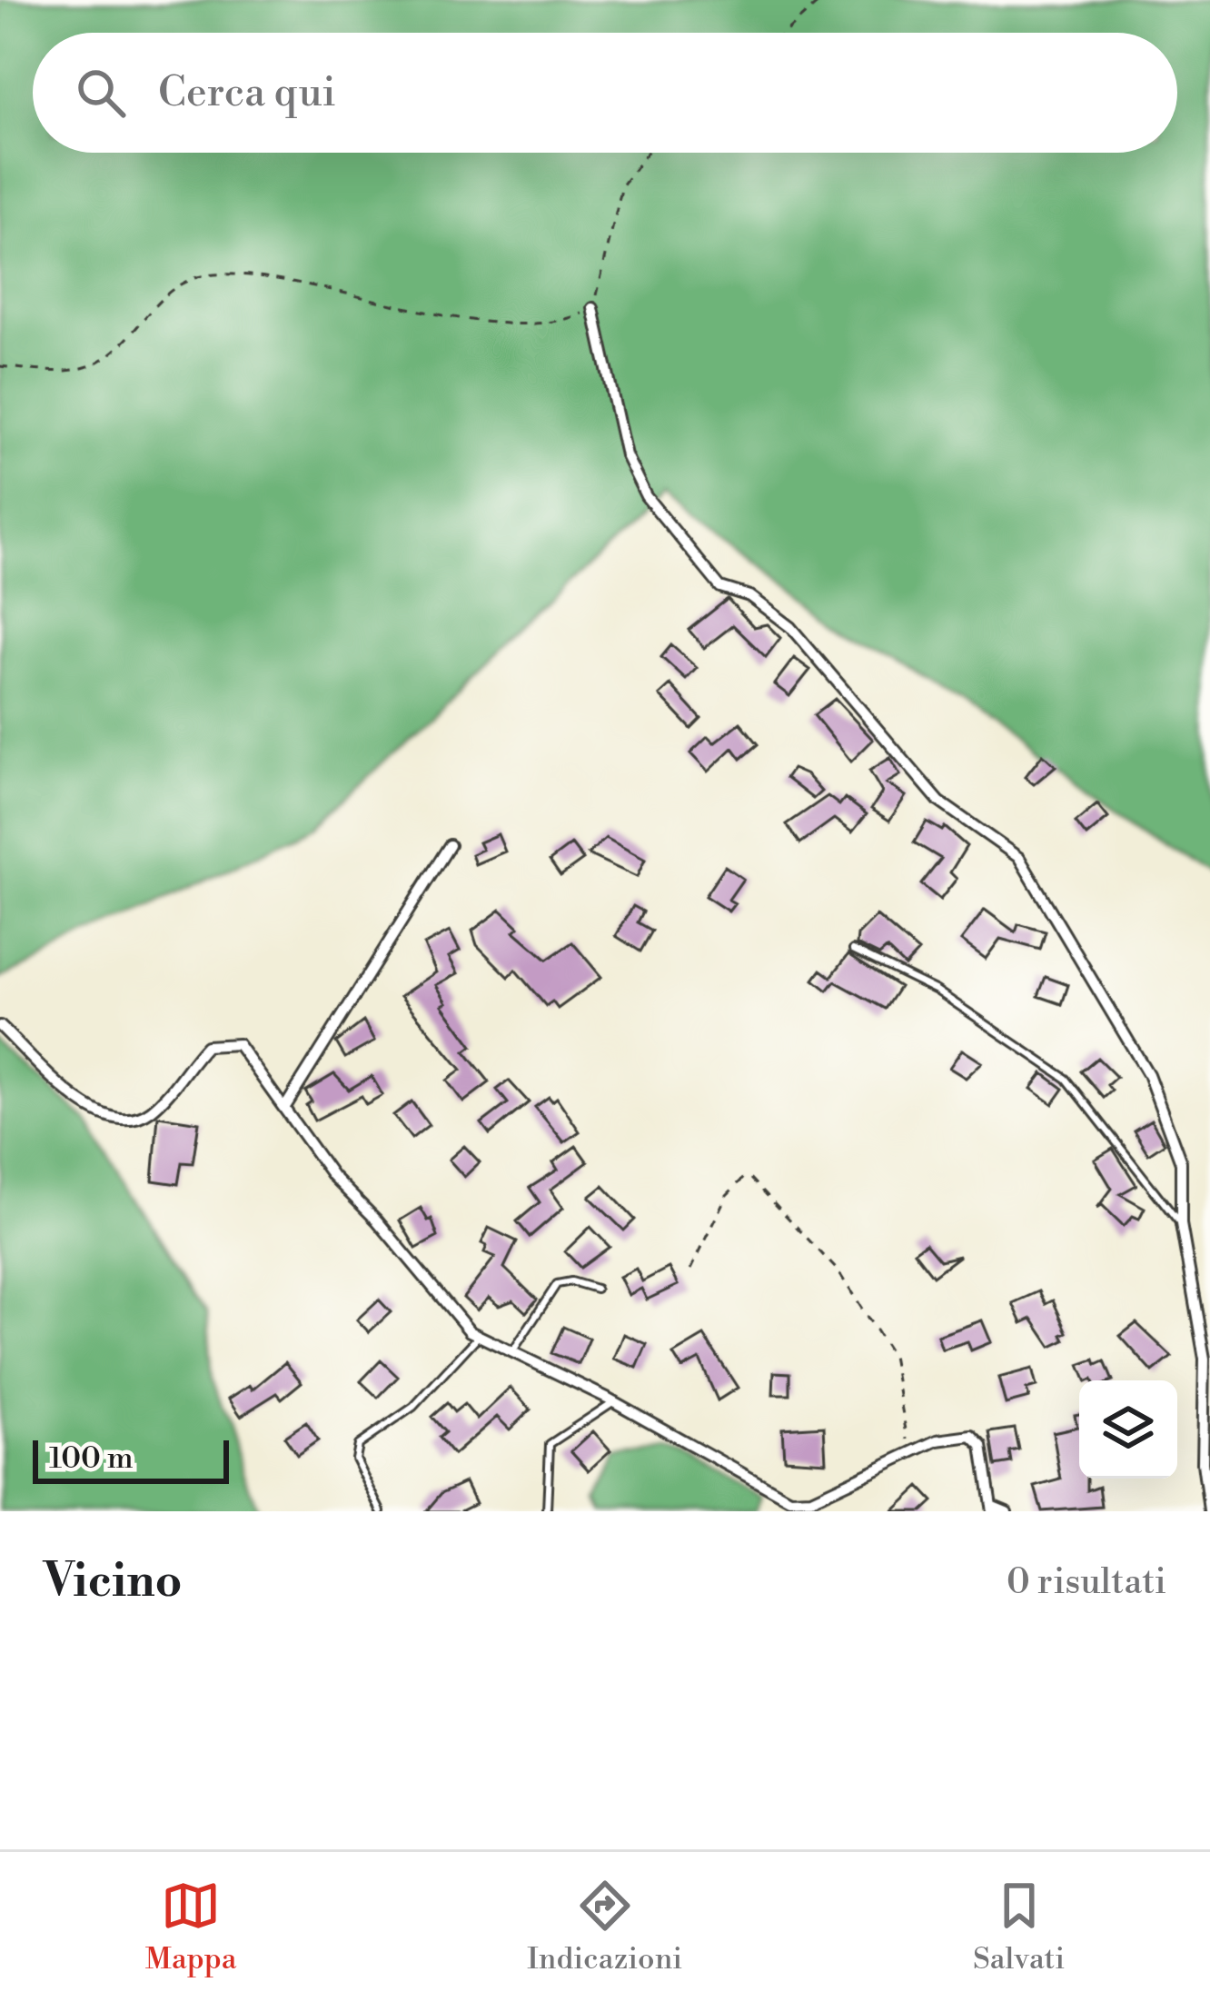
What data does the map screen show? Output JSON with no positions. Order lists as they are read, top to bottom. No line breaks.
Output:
{"scale_bar":"100 m","page":{"search":"Cerca qui","scale":"100 m","heading":["Vicino","0 risultati"],"nav":["Mappa","Indicazioni","Salvati"]}}
